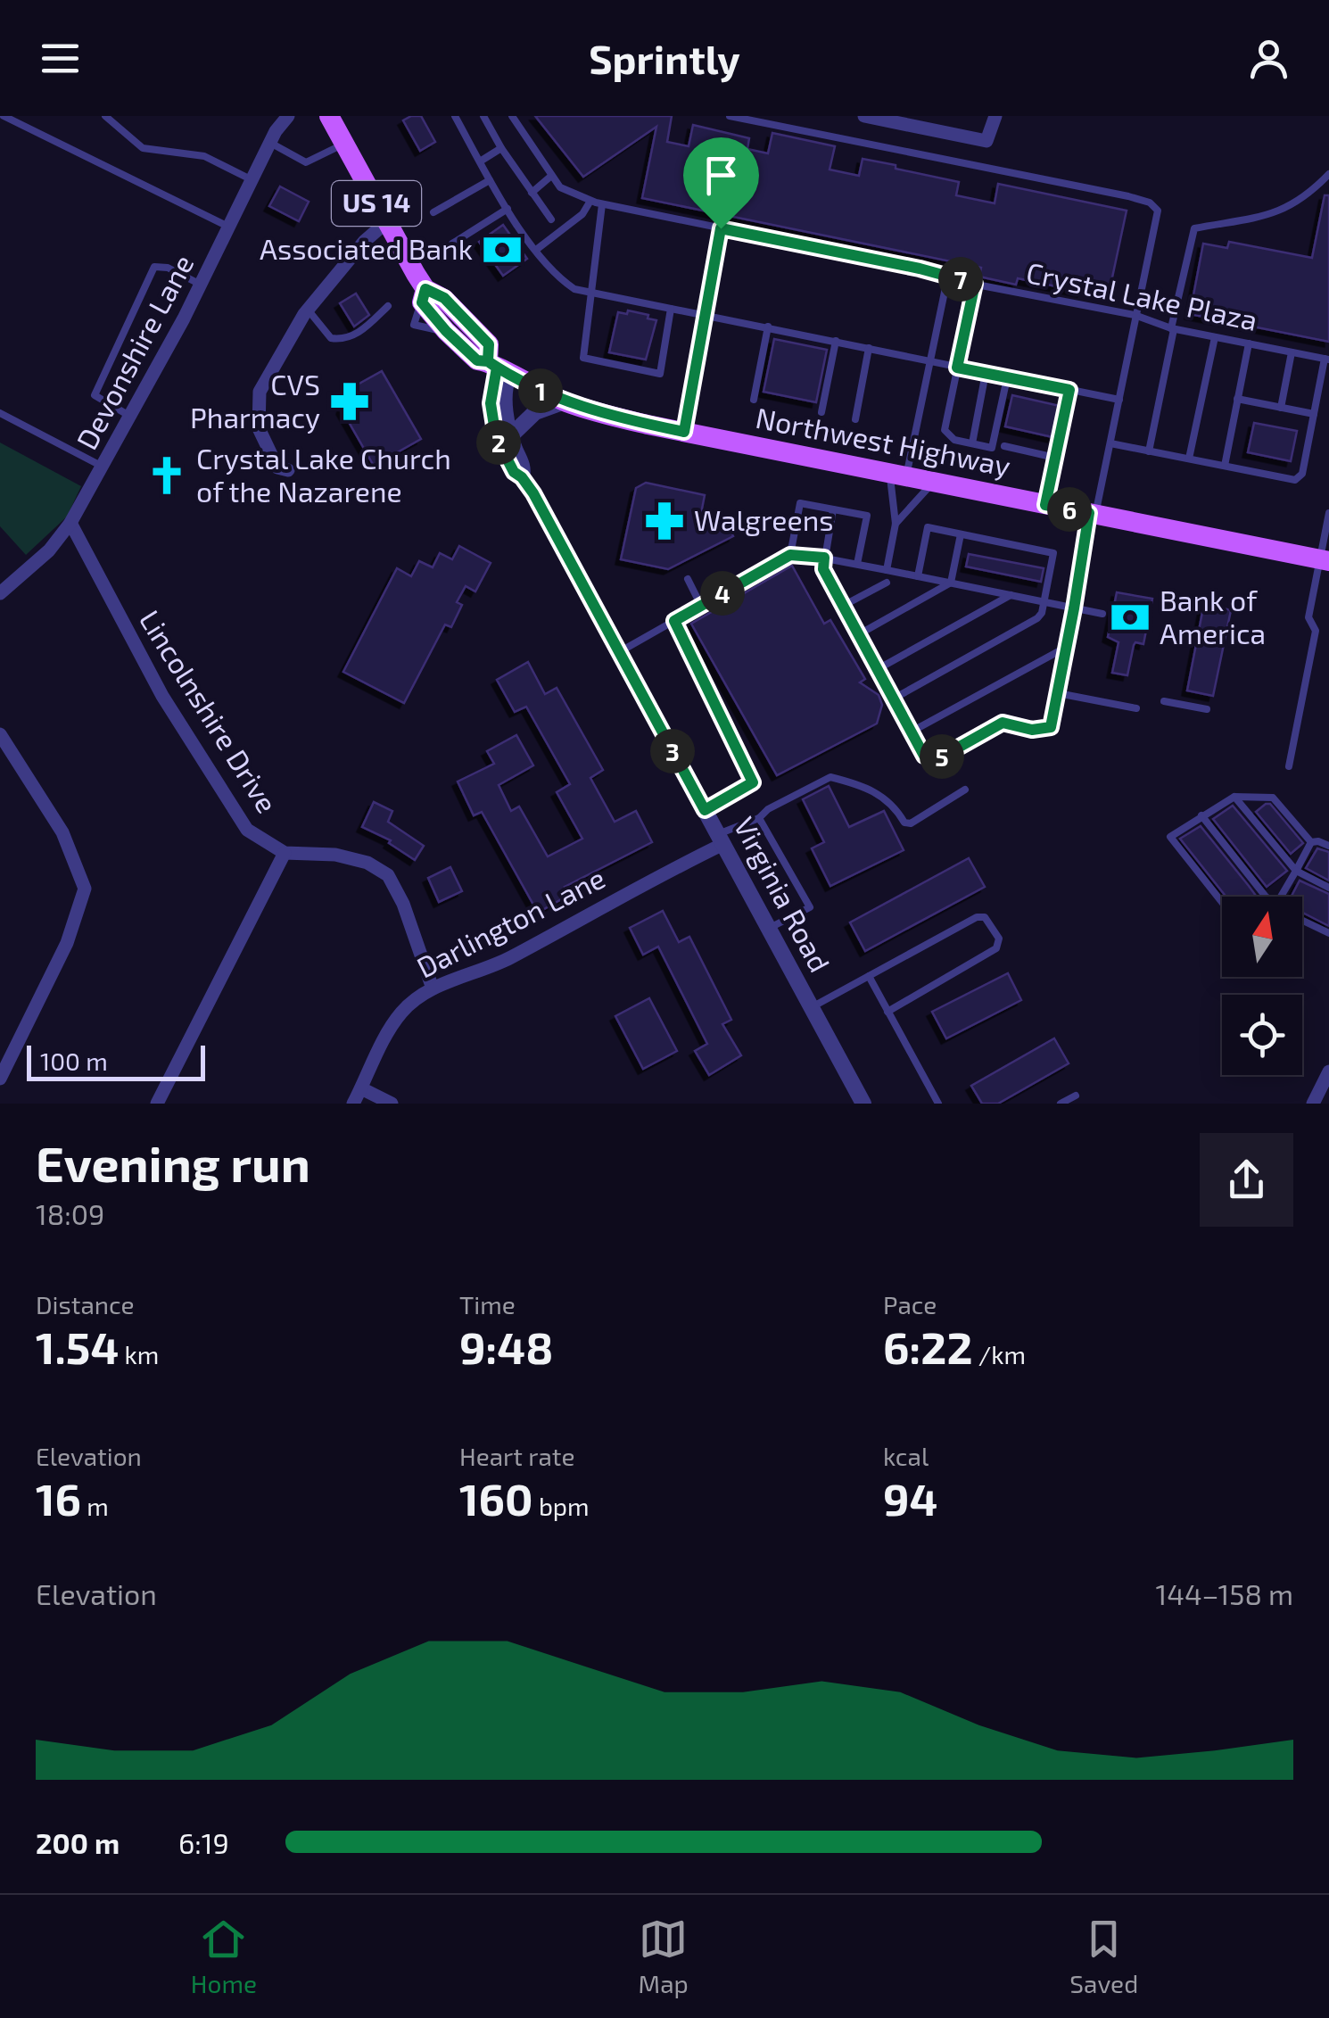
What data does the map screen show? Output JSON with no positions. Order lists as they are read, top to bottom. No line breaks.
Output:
{"streets":{"main road":["US 14","Northwest Highway"],"street":["Devonshire Lane","Lincolnshire Drive","Virginia Road","Darlington Lane"],"lane":["Crystal Lake Plaza"]},"crossings":[["Devonshire Lane","Lincolnshire Drive"],["Northwest Highway","Virginia Road"],["Virginia Road","Darlington Lane"]],"places":{"bank":["Associated Bank","Bank of America"],"pharmacy":["CVS Pharmacy","Walgreens"],"church":["Crystal Lake Church of the Nazarene"]},"scale_bar":"100 m","north":"top","page":{"header":"Sprintly","pins":["7","1","2","6","4","3","5"],"scale":"100 m","heading":["Evening run","18:09"],"stats":[["Distance","1.54 km"],["Time","9:48"],["Pace","6:22 /km"],["Elevation","16 m"],["Heart rate","160 bpm"],["kcal","94"]],"chart":["Elevation","144–158 m"],"list":[{"name":"200 m","note":"6:19"}],"tabs":["Home","Map","Saved"]}}
